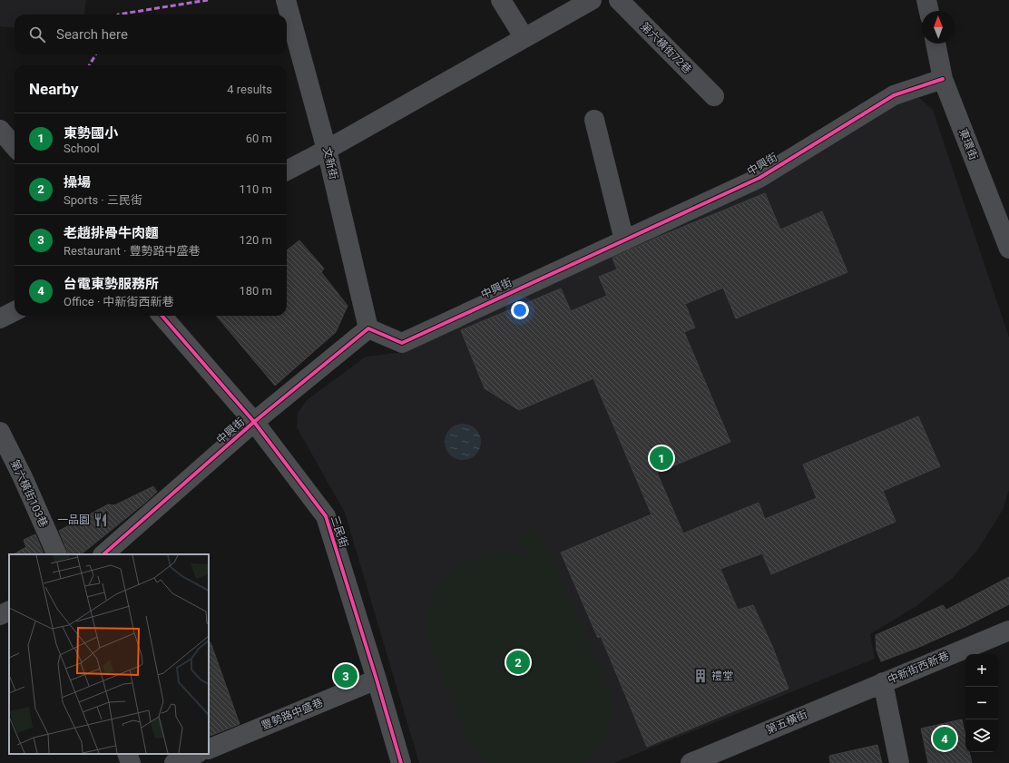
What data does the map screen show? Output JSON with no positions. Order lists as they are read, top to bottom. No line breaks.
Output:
{"streets":{"street":["第六橫街72巷","東環街","文新街","中興街","第六橫街103巷","三民街","中新街西新巷","豐勢路中盛巷","第五橫街"]},"crossings":[["東環街","中興街"],["文新街","中興街"],["中興街","三民街"],["三民街","豐勢路中盛巷"],["中新街西新巷","第五橫街"]],"places":{"restaurant":["一品園"],"building":["禮堂"]},"north":"top","page":{"search":"Search here","heading":["Nearby","4 results"],"list":[{"mark":"1","name":"東勢國小","note":"School","value":"60 m"},{"mark":"2","name":"操場","note":"Sports · 三民街","value":"110 m"},{"mark":"3","name":"老趙排骨牛肉麵","note":"Restaurant · 豐勢路中盛巷","value":"120 m"},{"mark":"4","name":"台電東勢服務所","note":"Office · 中新街西新巷","value":"180 m"}],"pins":["1","2","3","4"],"map_buttons":["+","−"]}}
